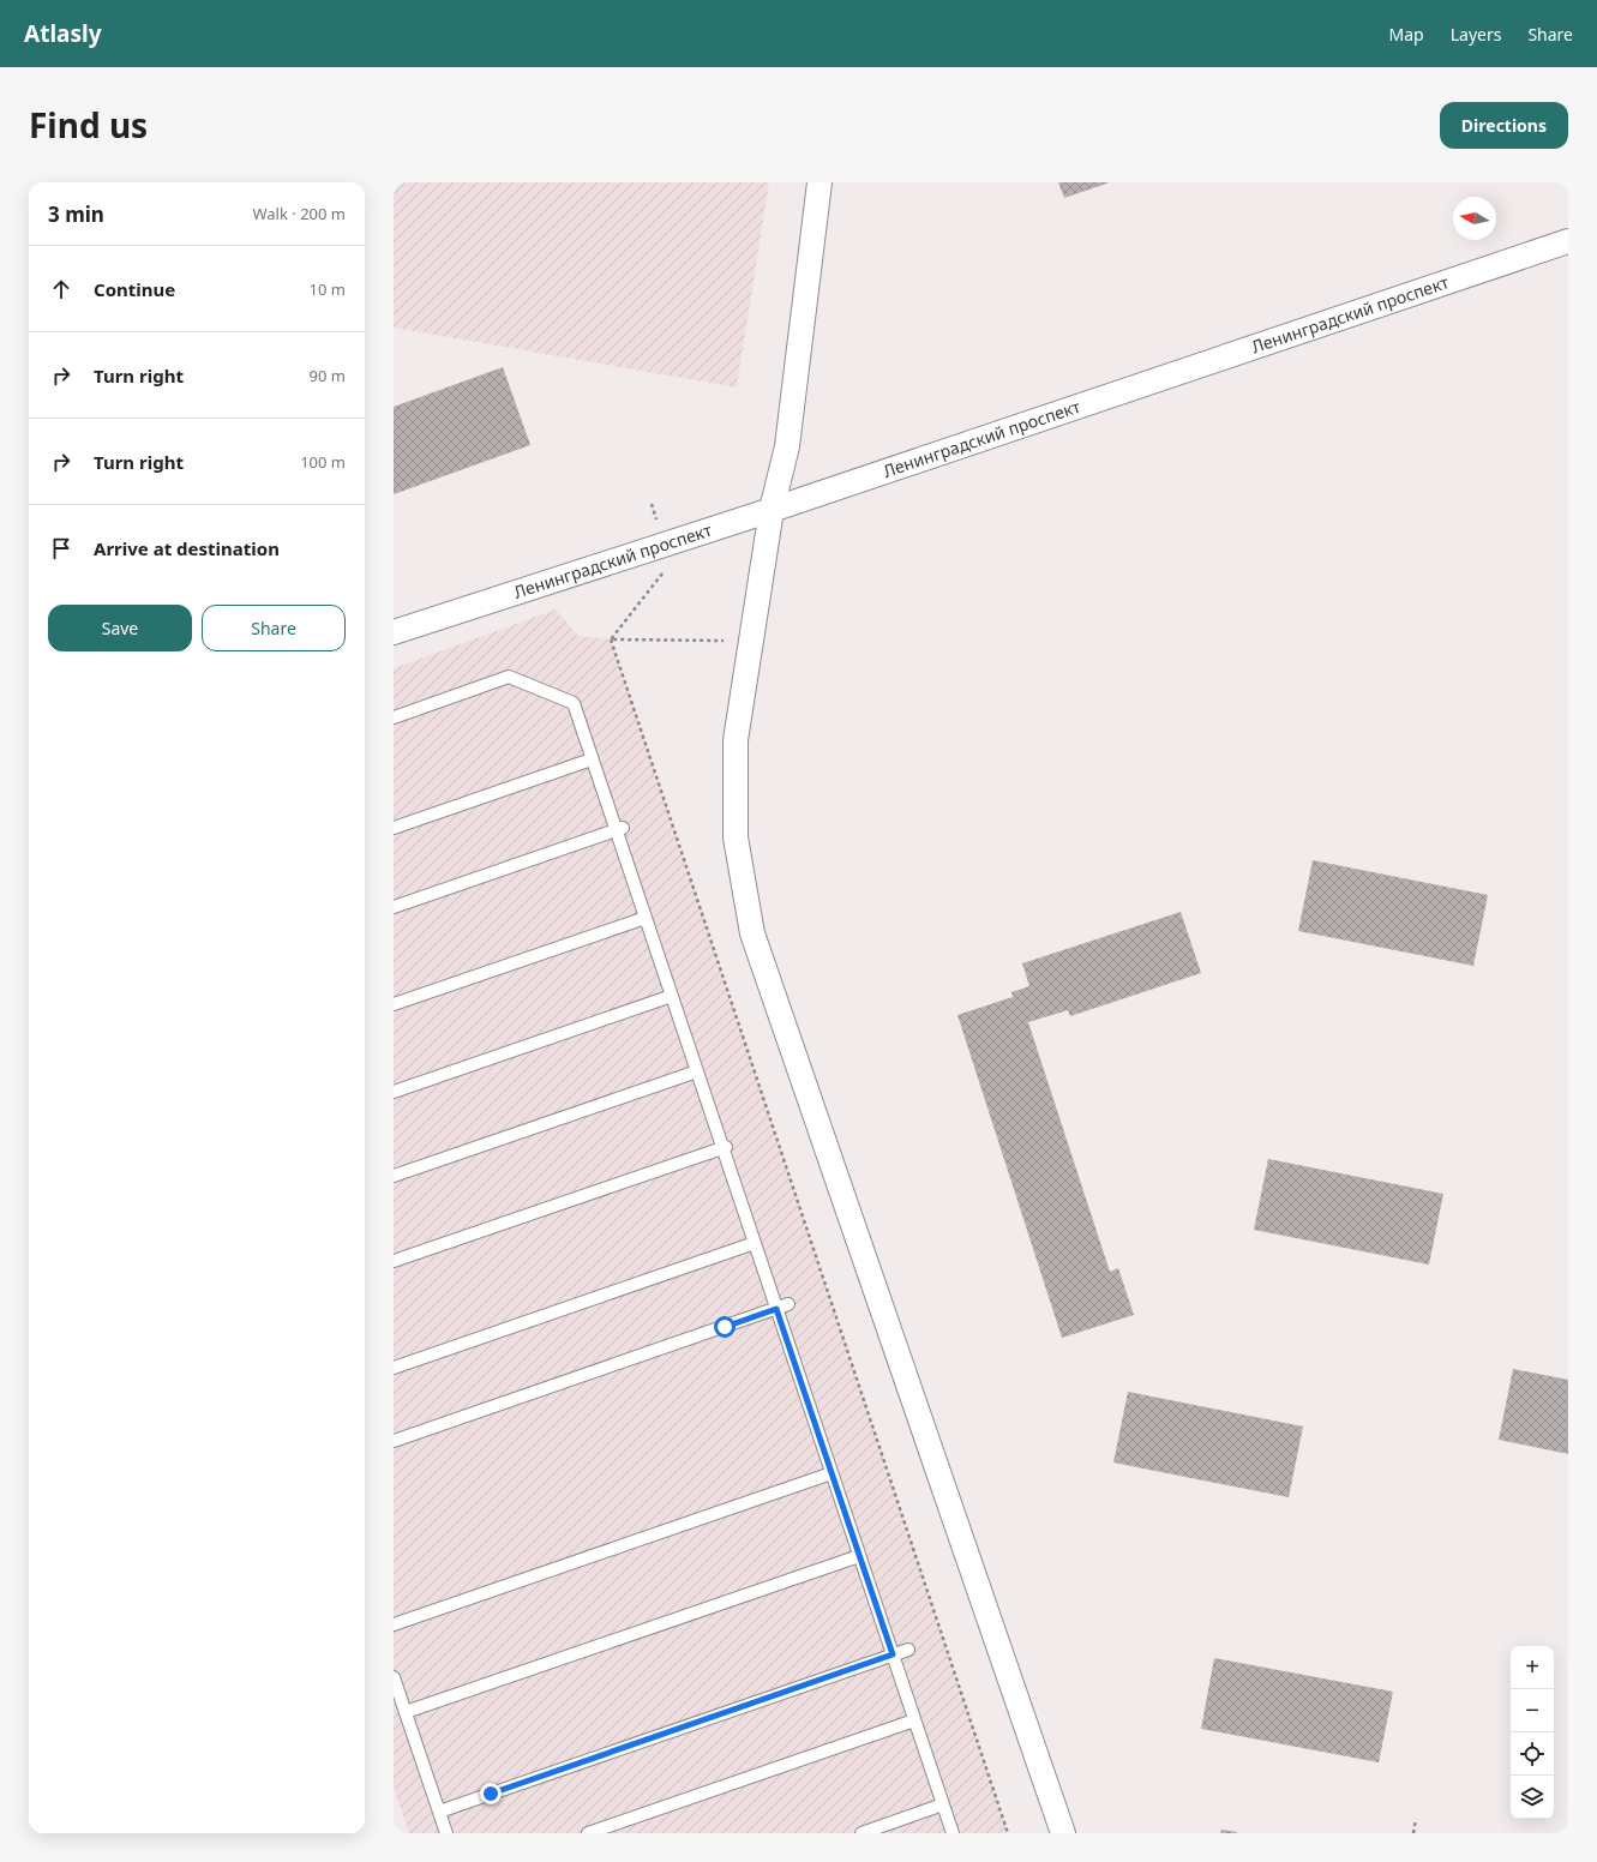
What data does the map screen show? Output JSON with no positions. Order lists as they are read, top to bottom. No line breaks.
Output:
{"streets":{"street":["Ленинградский проспект"]},"north":"left","page":{"header":"Atlasly","nav":["Map","Layers","Share"],"title":"Find us","buttons":["Directions",["Save","Share"]],"heading":["3 min","Walk · 200 m"],"list":[["Continue","10 m"],["Turn right","90 m"],["Turn right","100 m"],"Arrive at destination"],"map_buttons":["+","−"]}}
